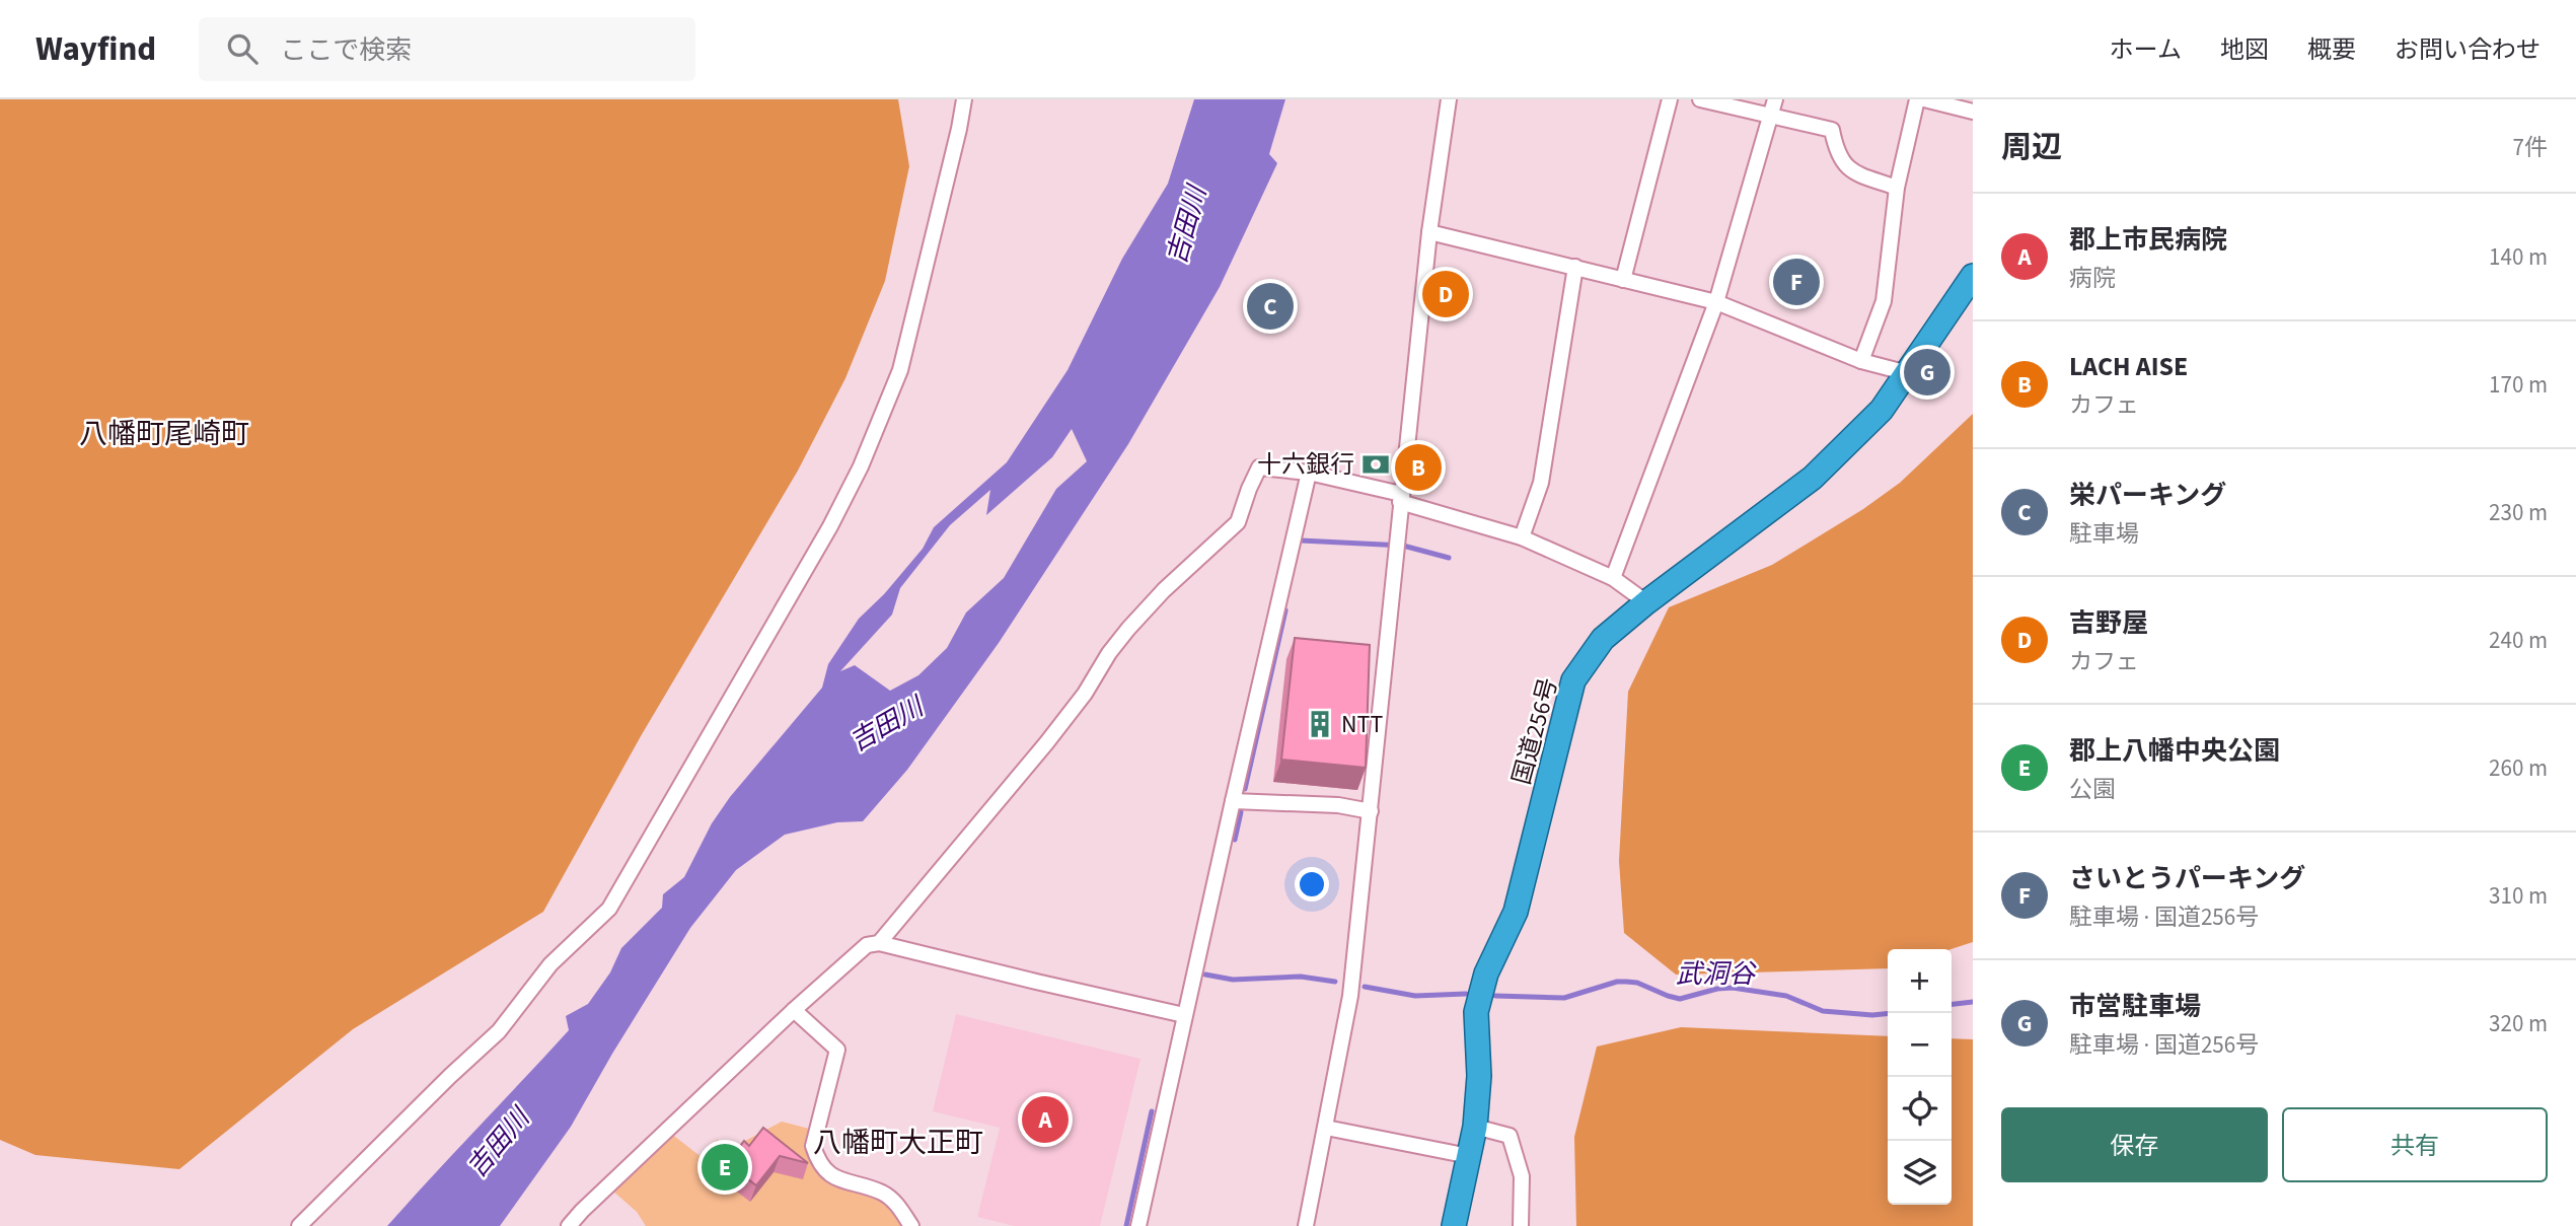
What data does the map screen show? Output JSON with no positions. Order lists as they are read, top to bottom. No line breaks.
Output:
{"streets":{"highway":["国道256号"]},"districts":["八幡町尾崎町","八幡町大正町"],"water":["吉田川","武洞谷"],"places":{"bank":["十六銀行"],"building":["NTT"]},"page":{"header":"Wayfind","search":"ここで検索","nav":["ホーム","地図","概要","お問い合わせ"],"heading":["周辺","7件"],"list":[{"mark":"A","name":"郡上市民病院","note":"病院","value":"140 m"},{"mark":"B","name":"LACH AISE","note":"カフェ","value":"170 m"},{"mark":"C","name":"栄パーキング","note":"駐車場","value":"230 m"},{"mark":"D","name":"吉野屋","note":"カフェ","value":"240 m"},{"mark":"E","name":"郡上八幡中央公園","note":"公園","value":"260 m"},{"mark":"F","name":"さいとうパーキング","note":"駐車場 · 国道256号","value":"310 m"},{"mark":"G","name":"市営駐車場","note":"駐車場 · 国道256号","value":"320 m"}],"pins":["F","D","C","G","B","A","E"],"map_buttons":["+","−"],"buttons":["保存","共有"]}}
